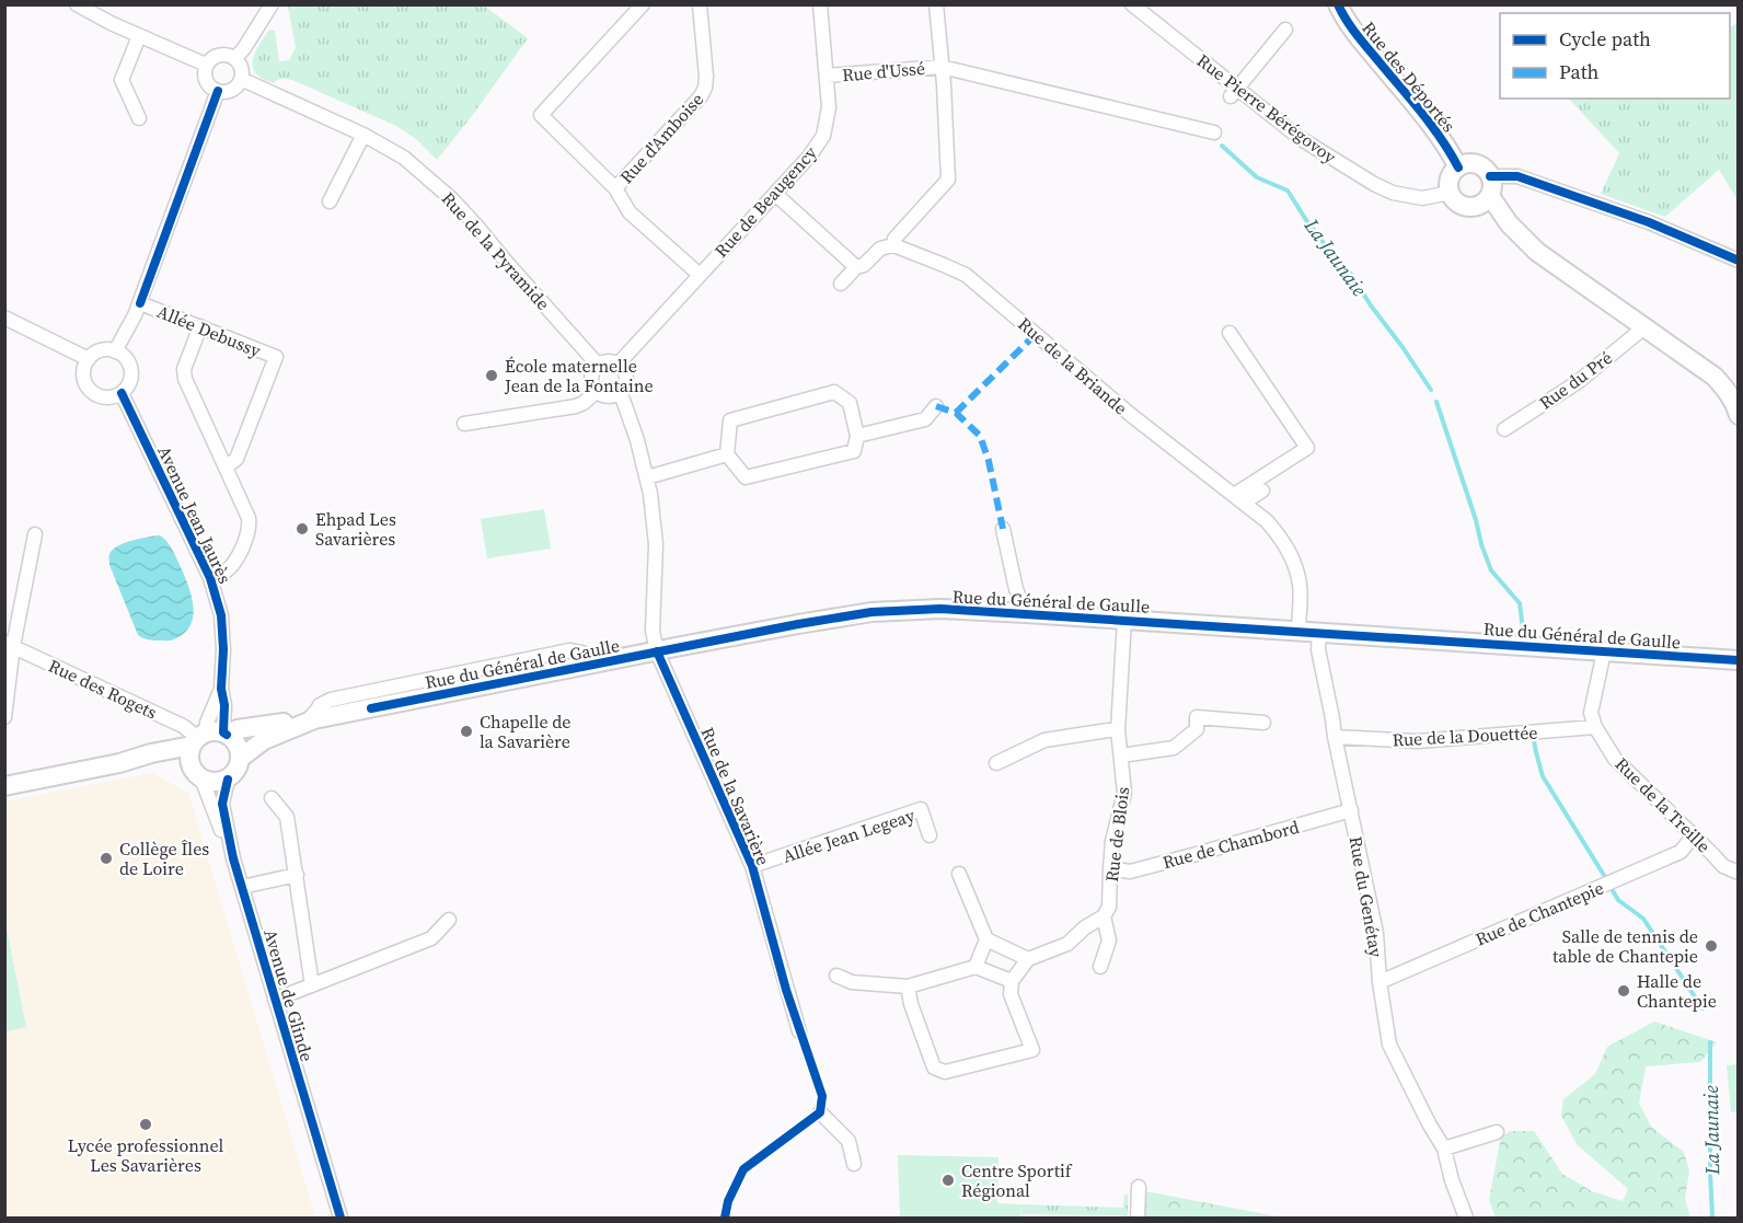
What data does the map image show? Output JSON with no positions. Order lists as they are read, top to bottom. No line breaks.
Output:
{"streets":{"street":["Rue d'Ussé","Rue des Déportés","Rue Pierre Bérégovoy","Rue d'Amboise","Rue de Beaugency","Rue de la Pyramide","Allée Debussy","Rue de la Briande","Rue du Pré","Avenue Jean Jaurès","Rue du Général de Gaulle","Rue des Rogets","Rue de la Douettée","Rue de la Savarière","Rue de la Treille","Rue de Blois","Allée Jean Legeay","Rue de Chambord","Rue du Genétay","Rue de Chantepie","Avenue de Glinde"]},"crossings":[["Rue d'Ussé","Rue de Beaugency"],["Rue des Déportés","Rue Pierre Bérégovoy"],["Rue d'Amboise","Rue de Beaugency"],["Rue de Beaugency","Rue de la Pyramide"],["Rue de la Briande","Rue du Général de Gaulle"],["Avenue Jean Jaurès","Rue du Général de Gaulle"],["Avenue Jean Jaurès","Rue des Rogets"],["Avenue Jean Jaurès","Avenue de Glinde"],["Rue du Général de Gaulle","Rue des Rogets"],["Rue du Général de Gaulle","Rue de la Savarière"],["Rue du Général de Gaulle","Rue de Blois"],["Rue du Général de Gaulle","Rue du Genétay"],["Rue du Général de Gaulle","Avenue de Glinde"],["Rue des Rogets","Avenue de Glinde"],["Rue de la Douettée","Rue de la Treille"],["Rue de la Douettée","Rue du Genétay"],["Rue de la Savarière","Allée Jean Legeay"],["Rue de la Treille","Rue de Chantepie"],["Rue de Blois","Rue de Chambord"],["Rue de Chambord","Rue du Genétay"],["Rue du Genétay","Rue de Chantepie"]],"water":["La Jaunaie"],"places":["École maternelle Jean de la Fontaine","Ehpad Les Savarières","Chapelle de la Savarière","Collège Îles de Loire","Salle de tennis de table de Chantepie","Halle de Chantepie","Lycée professionnel Les Savarières","Centre Sportif Régional"],"legend":["Cycle path","Path"]}
